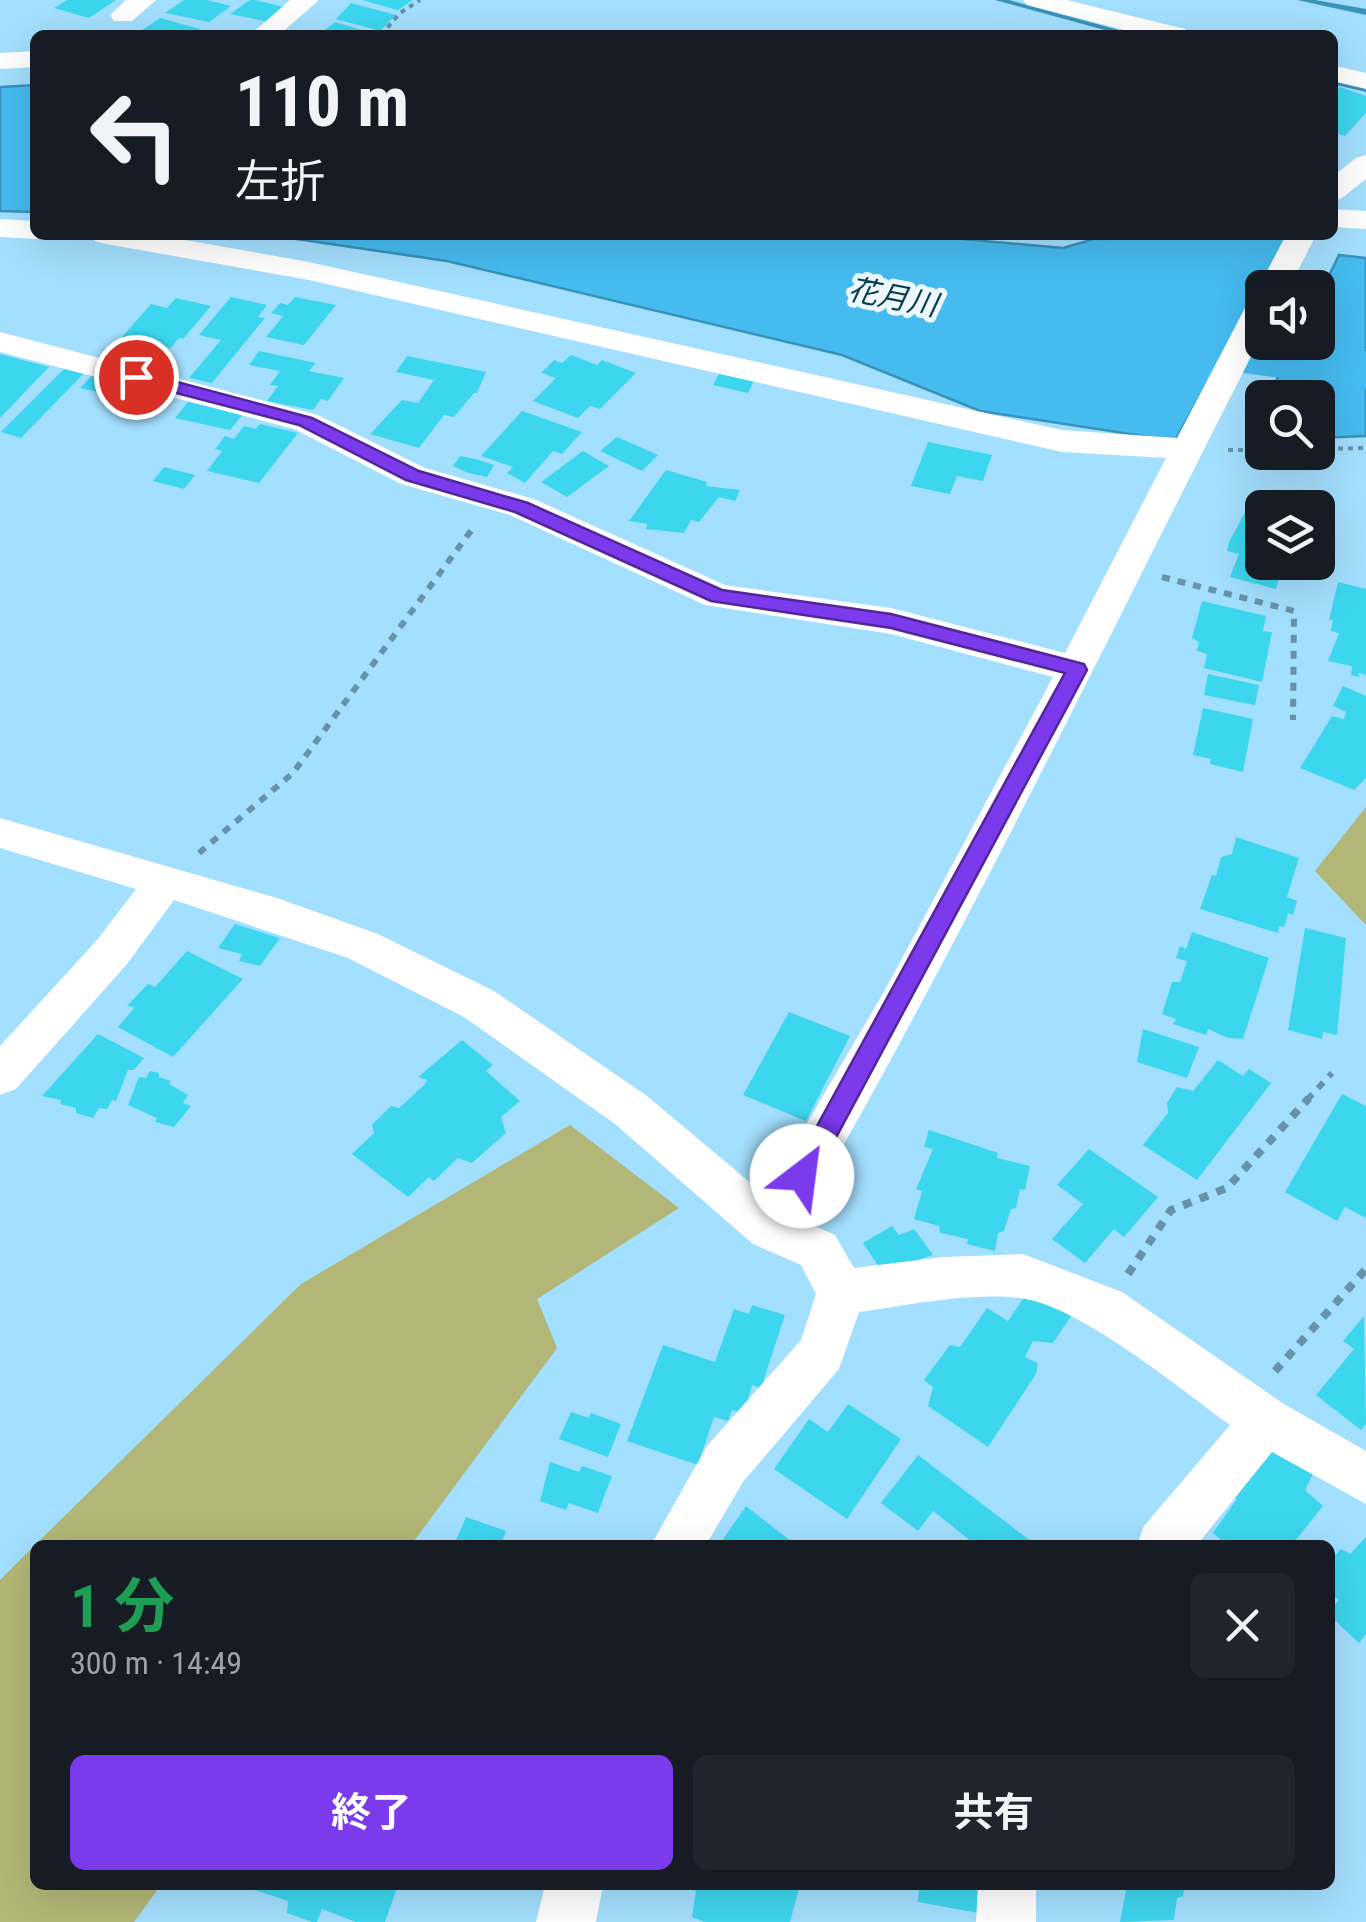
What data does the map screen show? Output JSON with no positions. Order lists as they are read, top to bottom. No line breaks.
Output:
{"water":["花月川"],"page":{"turn":["110 m","左折"],"heading":["1 分","300 m · 14:49"],"buttons":["終了","共有"]}}
